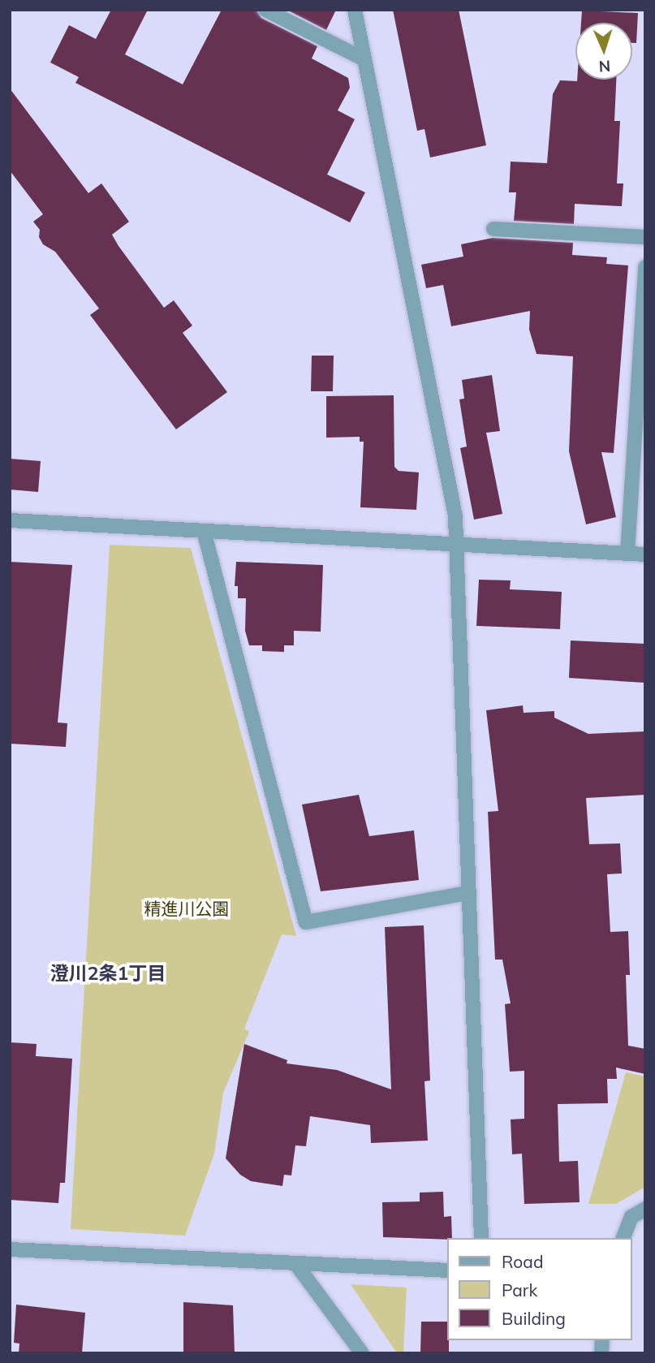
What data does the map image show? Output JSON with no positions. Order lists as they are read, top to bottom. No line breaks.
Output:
{"districts":["澄川2条1丁目"],"parks":["精進川公園"],"legend":["Road","Park","Building"],"north":"bottom"}
